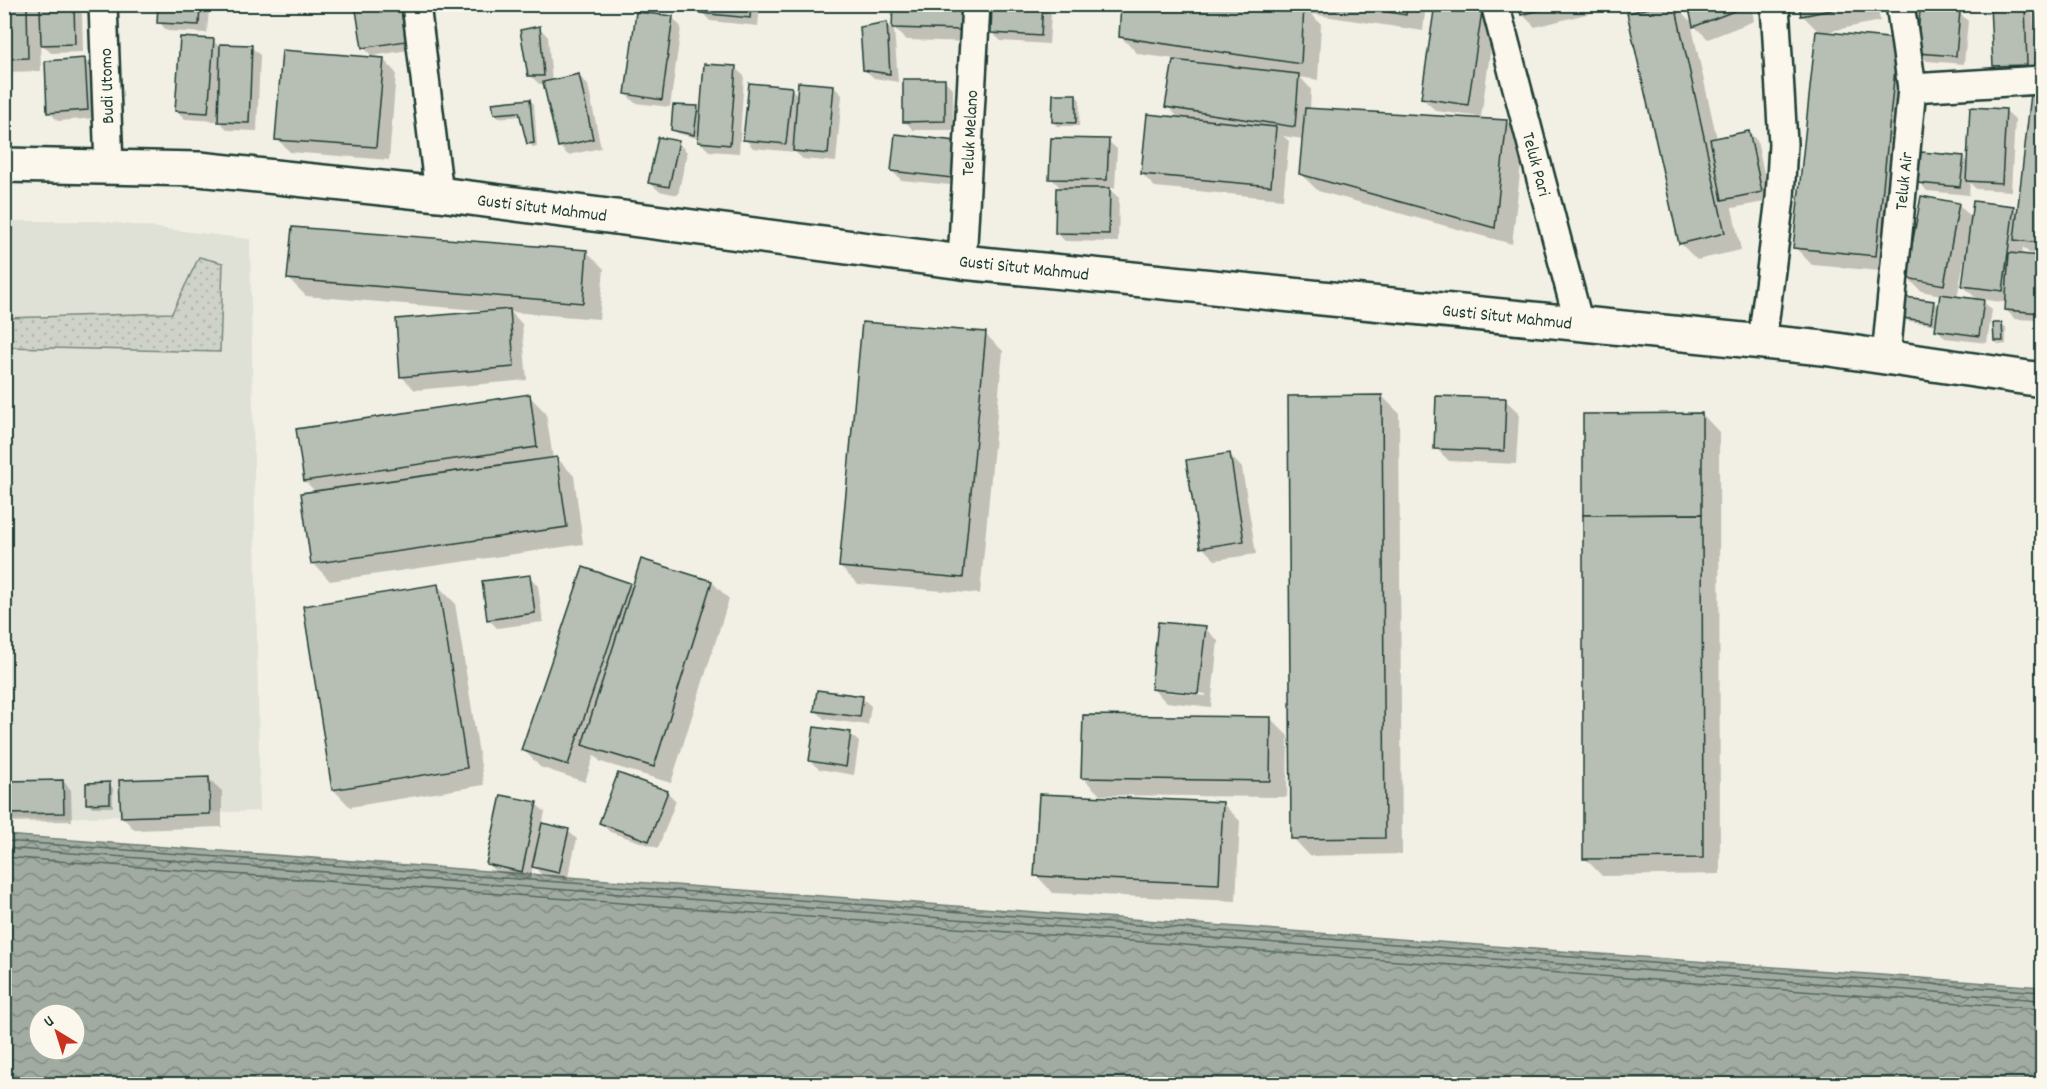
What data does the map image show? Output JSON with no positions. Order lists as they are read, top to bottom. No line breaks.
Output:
{"streets":{"highway":["Gusti Situt Mahmud"],"street":["Budi Utomo","Teluk Melano","Teluk Pari","Teluk Air"]},"crossings":[["Budi Utomo","Gusti Situt Mahmud"],["Teluk Melano","Gusti Situt Mahmud"],["Teluk Pari","Gusti Situt Mahmud"],["Teluk Air","Gusti Situt Mahmud"]],"north":"top left"}
